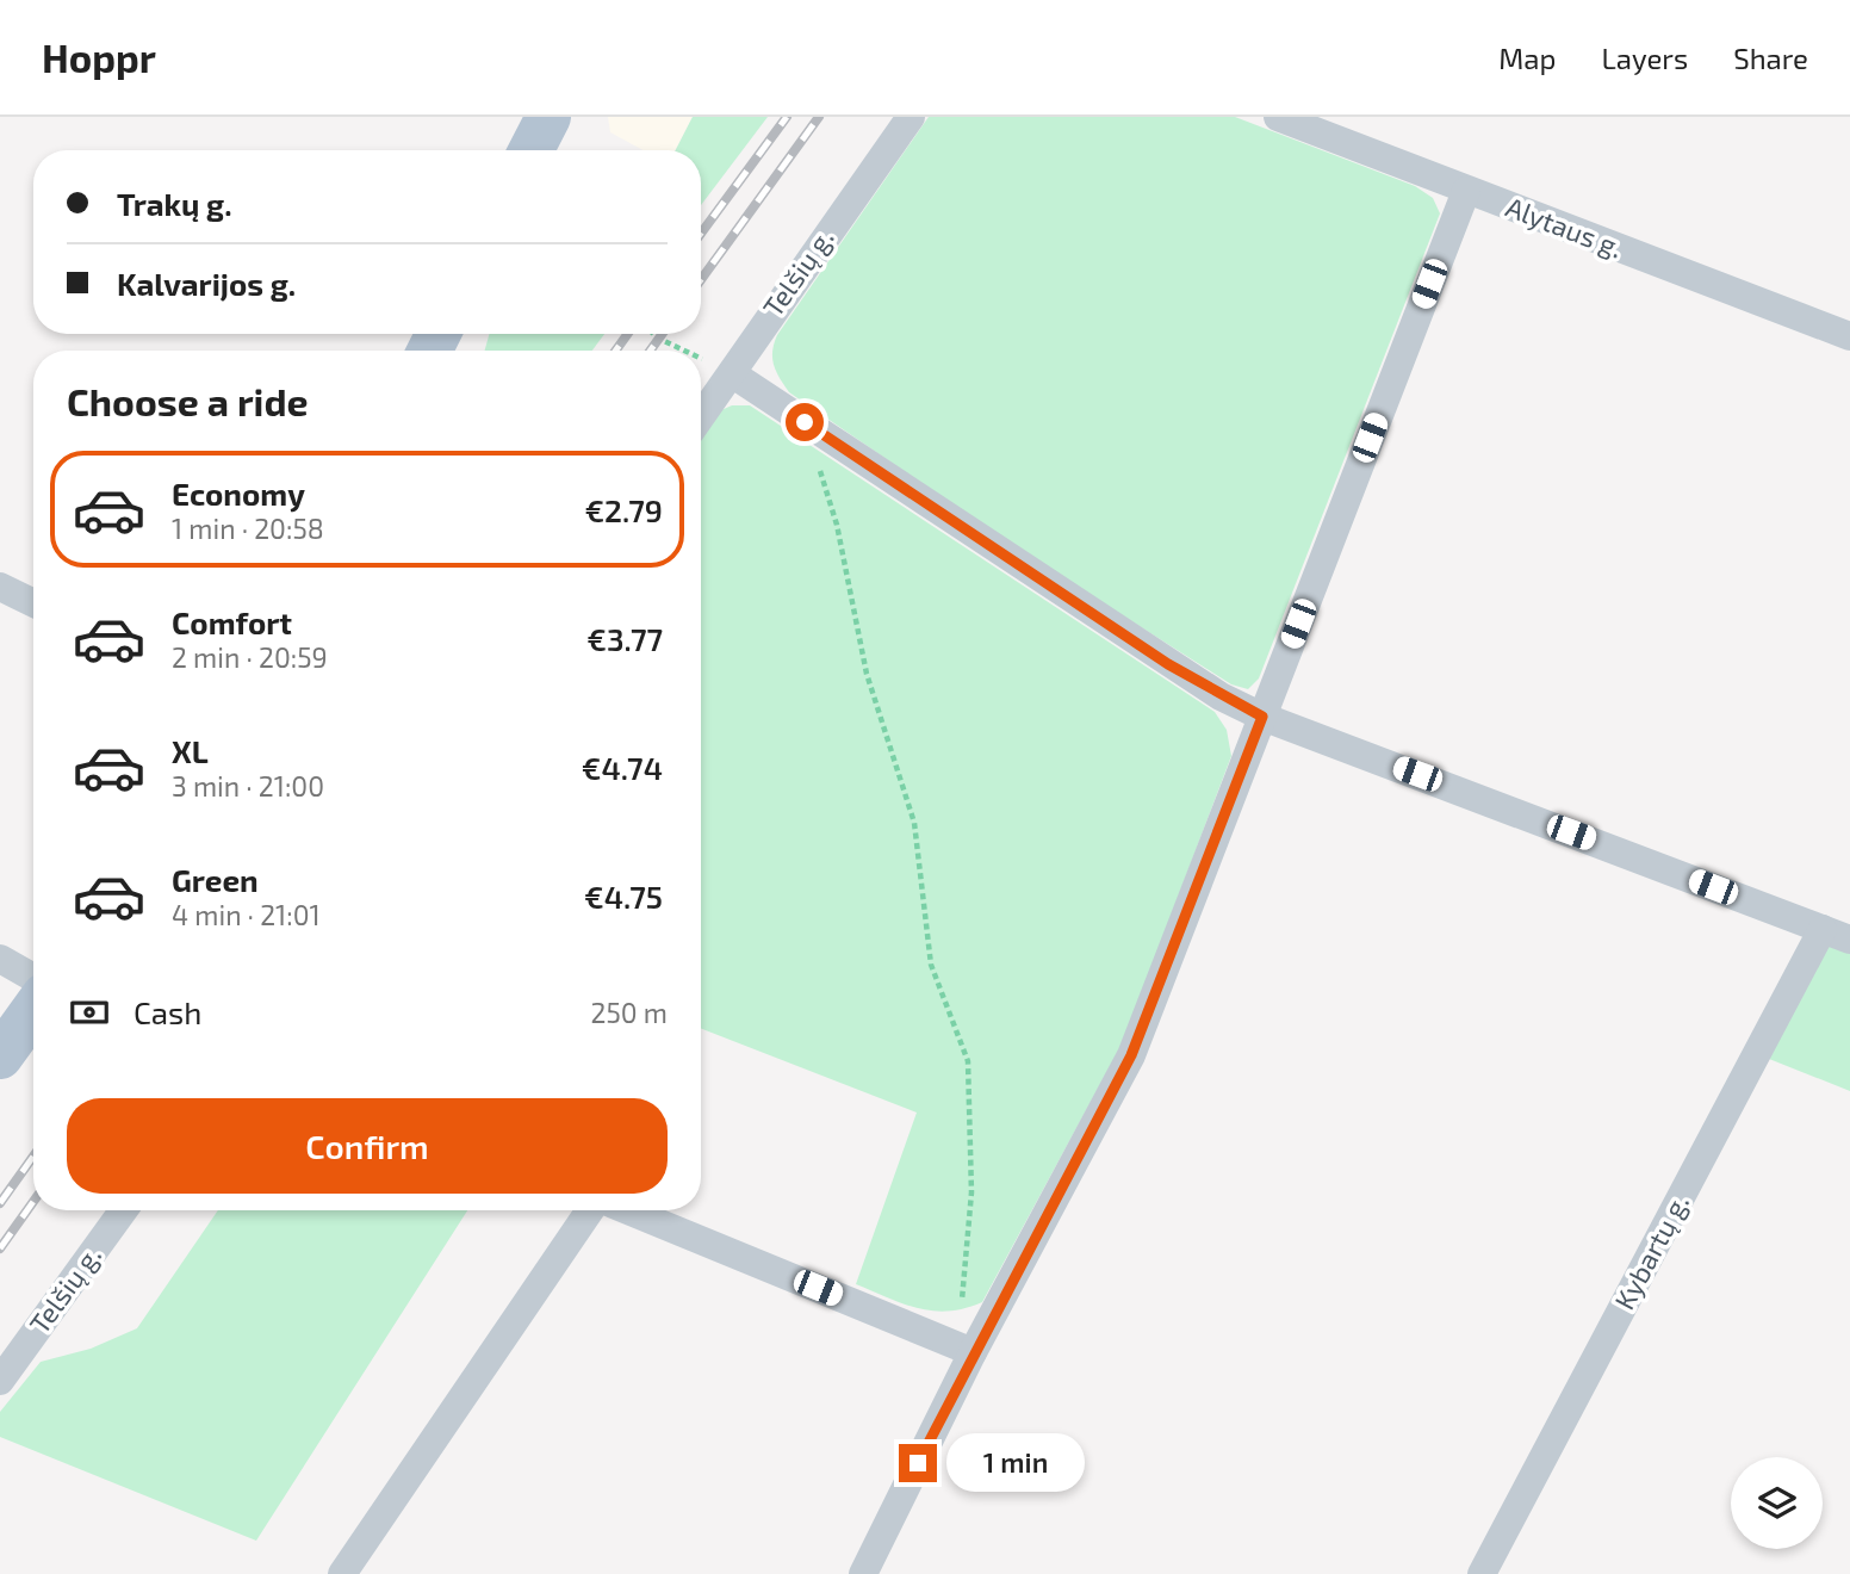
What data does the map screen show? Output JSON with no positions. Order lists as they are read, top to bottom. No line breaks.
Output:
{"streets":{"street":["Alytaus g.","Telšių g.","Kybartų g."]},"page":{"header":"Hoppr","nav":["Map","Layers","Share"],"banner":["Trakų g.","Kalvarijos g."],"heading":"Choose a ride","list":[{"name":"Economy","note":"1 min · 20:58","value":"€2.79"},{"name":"Comfort","note":"2 min · 20:59","value":"€3.77"},{"name":"XL","note":"3 min · 21:00","value":"€4.74"},{"name":"Green","note":"4 min · 21:01","value":"€4.75"}],"pay":["Cash","250 m"],"buttons":"Confirm","bubble":"1 min"}}
